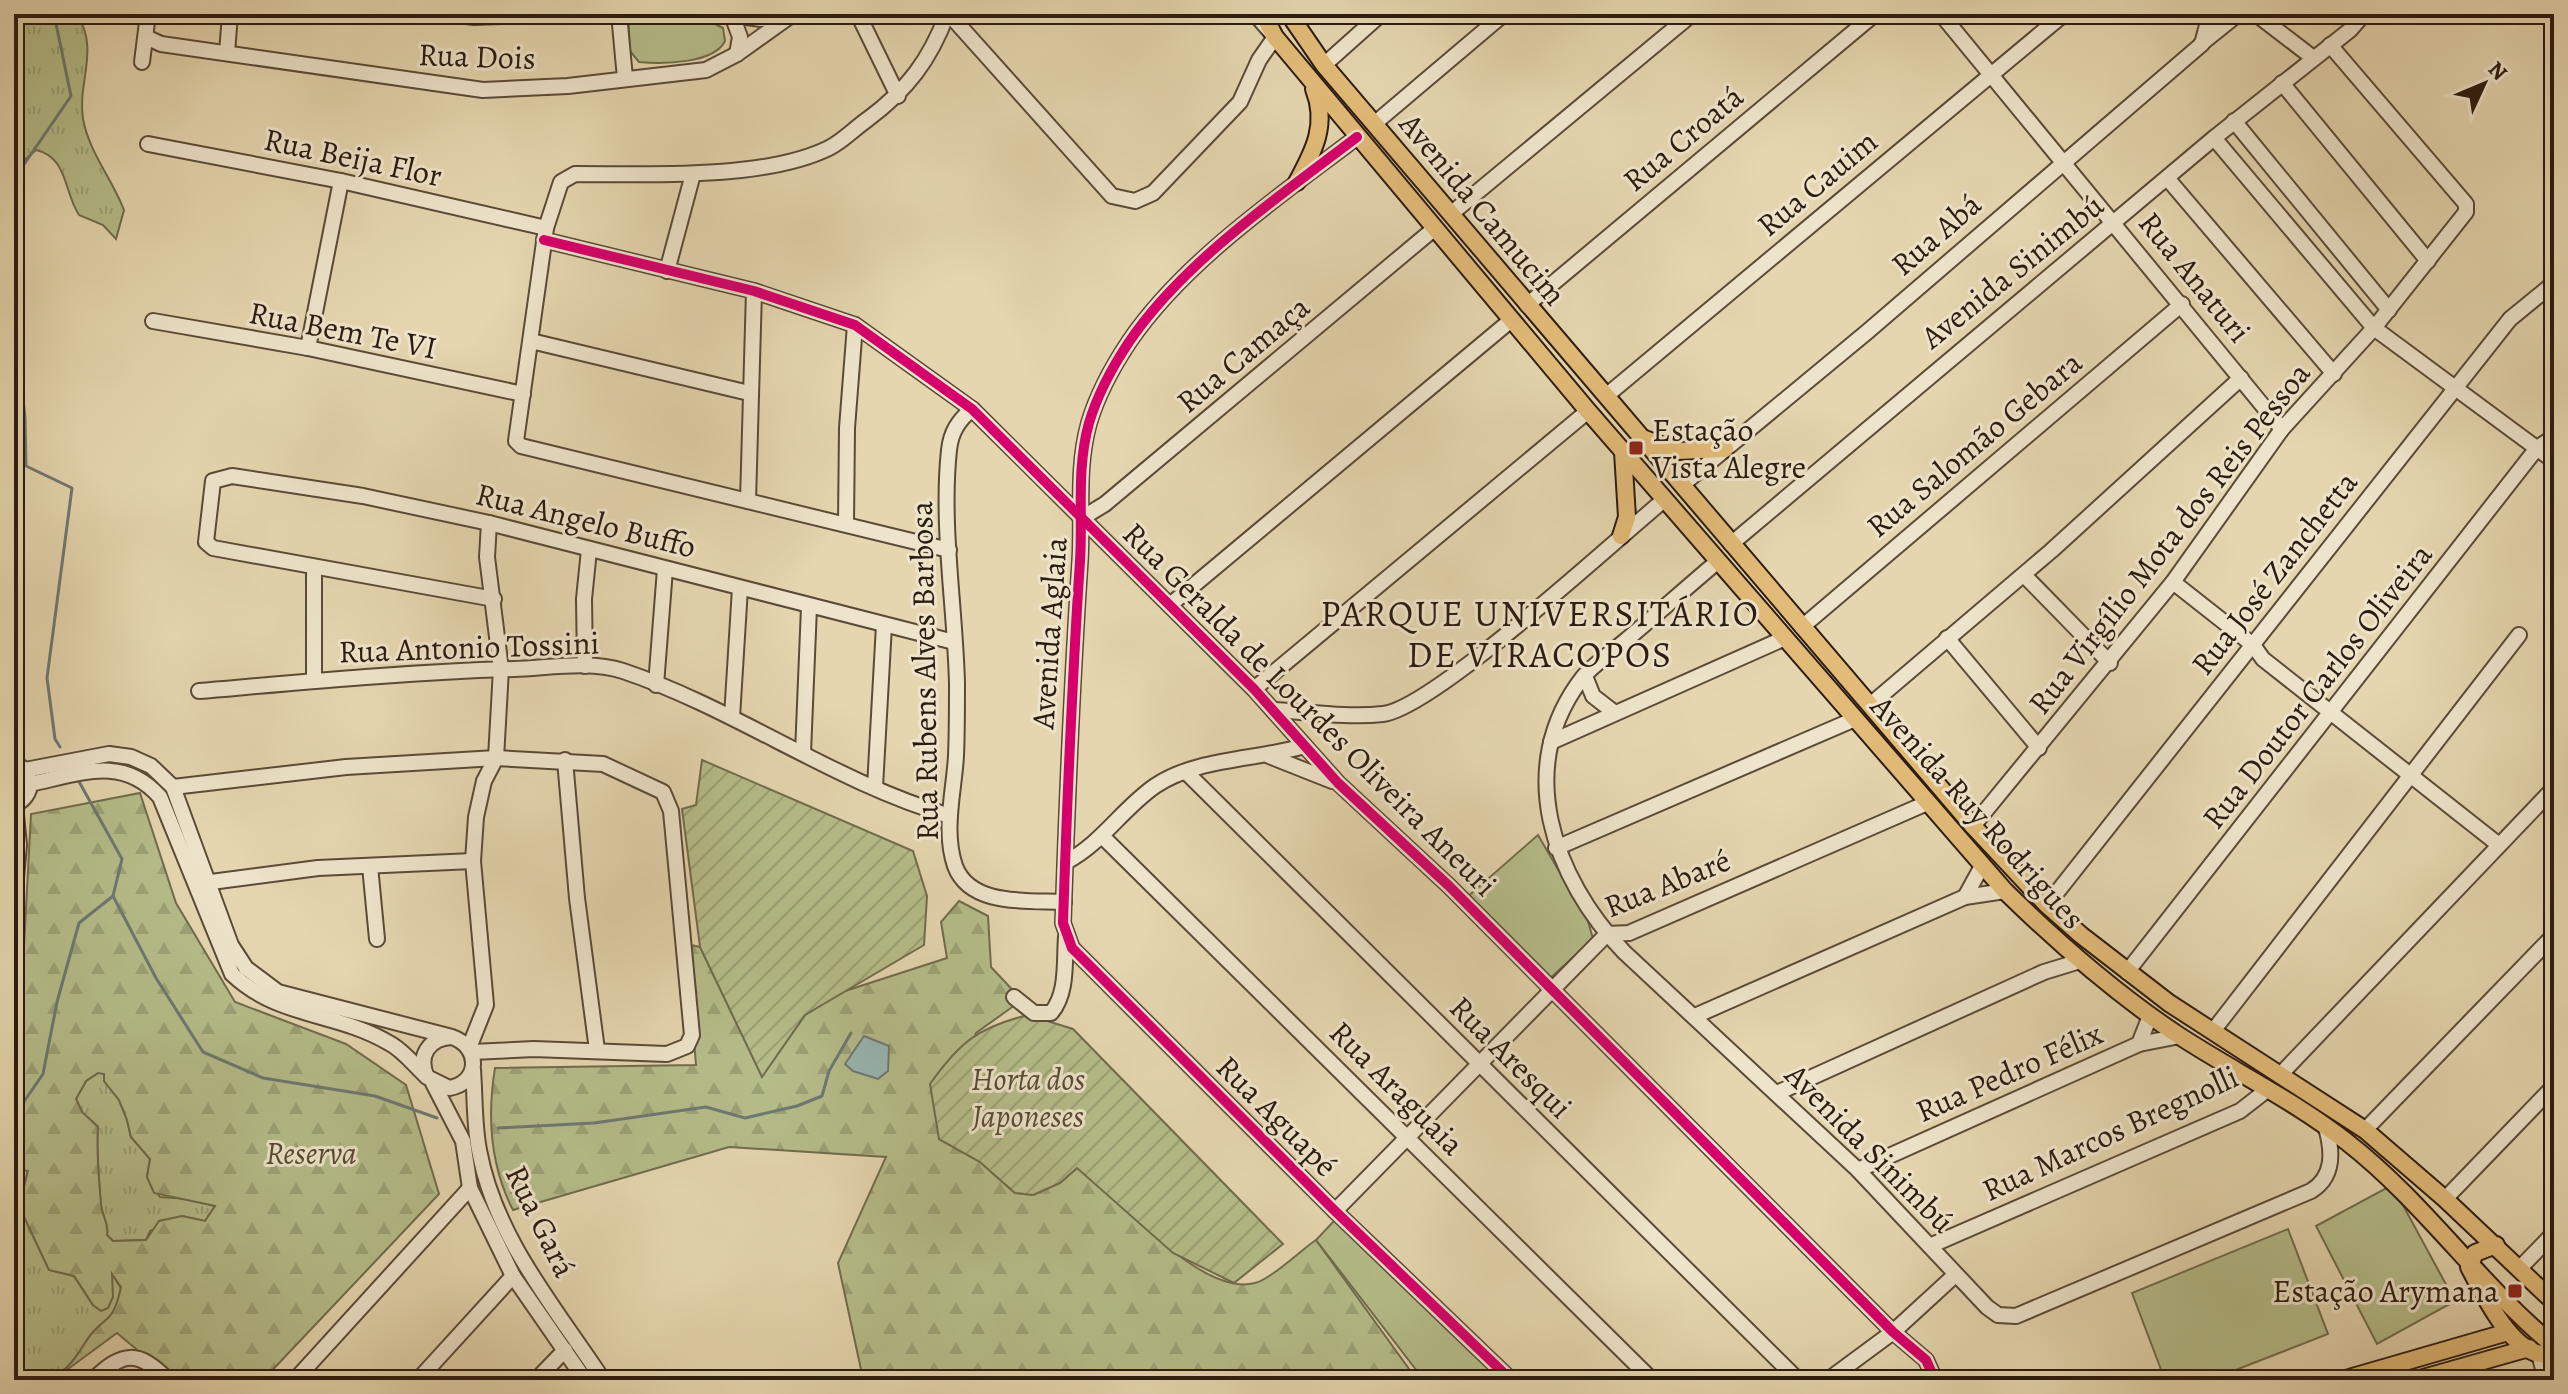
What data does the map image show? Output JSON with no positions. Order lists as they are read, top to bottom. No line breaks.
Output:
{"streets":{"main road":["Avenida Camucim","Avenida Ruy Rodrigues"],"street":["Rua Dois","Rua Croatá","Rua Beija Flor","Rua Cauim","Rua Abá","Avenida Sinimbú","Rua Anaturi","Rua Bem Te VI","Rua Camaça","Rua Salomão Gebara","Rua Angelo Buffo","Rua Virgílio Mota dos Reis Pessoa","Rua José Zanchetta","Avenida Aglaia","Rua Antonio Tossini","Rua Rubens Alves Barbosa","Rua Doutor Carlos Oliveira","Rua Geralda de Lourdes Oliveira Aneuri","Rua Abaré","Rua Aresqui","Rua Pedro Félix","Rua Araguaia","Rua Aguapé","Rua Marcos Bregnolli","Rua Gará"]},"crossings":[["Rua Croatá","Avenida Camucim"],["Rua Beija Flor","Rua Geralda de Lourdes Oliveira Aneuri"],["Rua Cauim","Avenida Camucim"],["Rua Cauim","Rua Anaturi"],["Avenida Camucim","Rua Camaça"],["Avenida Camucim","Avenida Aglaia"],["Avenida Camucim","Avenida Ruy Rodrigues"],["Rua Abá","Rua Anaturi"],["Rua Abá","Avenida Ruy Rodrigues"],["Avenida Sinimbú","Rua Anaturi"],["Avenida Sinimbú","Rua Virgílio Mota dos Reis Pessoa"],["Avenida Sinimbú","Avenida Ruy Rodrigues"],["Avenida Sinimbú","Rua Abaré"],["Avenida Sinimbú","Rua Pedro Félix"],["Avenida Sinimbú","Rua Marcos Bregnolli"],["Rua Anaturi","Rua Salomão Gebara"],["Rua Anaturi","Rua Virgílio Mota dos Reis Pessoa"],["Rua Camaça","Avenida Aglaia"],["Rua Camaça","Rua Geralda de Lourdes Oliveira Aneuri"],["Rua Salomão Gebara","Avenida Ruy Rodrigues"],["Rua Angelo Buffo","Rua Rubens Alves Barbosa"],["Rua Virgílio Mota dos Reis Pessoa","Avenida Ruy Rodrigues"],["Rua José Zanchetta","Avenida Ruy Rodrigues"],["Avenida Aglaia","Rua Geralda de Lourdes Oliveira Aneuri"],["Rua Antonio Tossini","Rua Rubens Alves Barbosa"],["Rua Rubens Alves Barbosa","Rua Geralda de Lourdes Oliveira Aneuri"],["Rua Doutor Carlos Oliveira","Avenida Ruy Rodrigues"],["Rua Geralda de Lourdes Oliveira Aneuri","Rua Abaré"],["Avenida Ruy Rodrigues","Rua Abaré"],["Avenida Ruy Rodrigues","Rua Pedro Félix"],["Avenida Ruy Rodrigues","Rua Marcos Bregnolli"],["Rua Abaré","Rua Aresqui"],["Rua Abaré","Rua Araguaia"],["Rua Abaré","Rua Aguapé"]],"districts":["PARQUE UNIVERSITÁRIO DE VIRACOPOS"],"parks":["Horta dos Japoneses","Reserva"],"places":{"transit":["Estação Vista Alegre","Estação Arymana"]},"north":"top right"}
